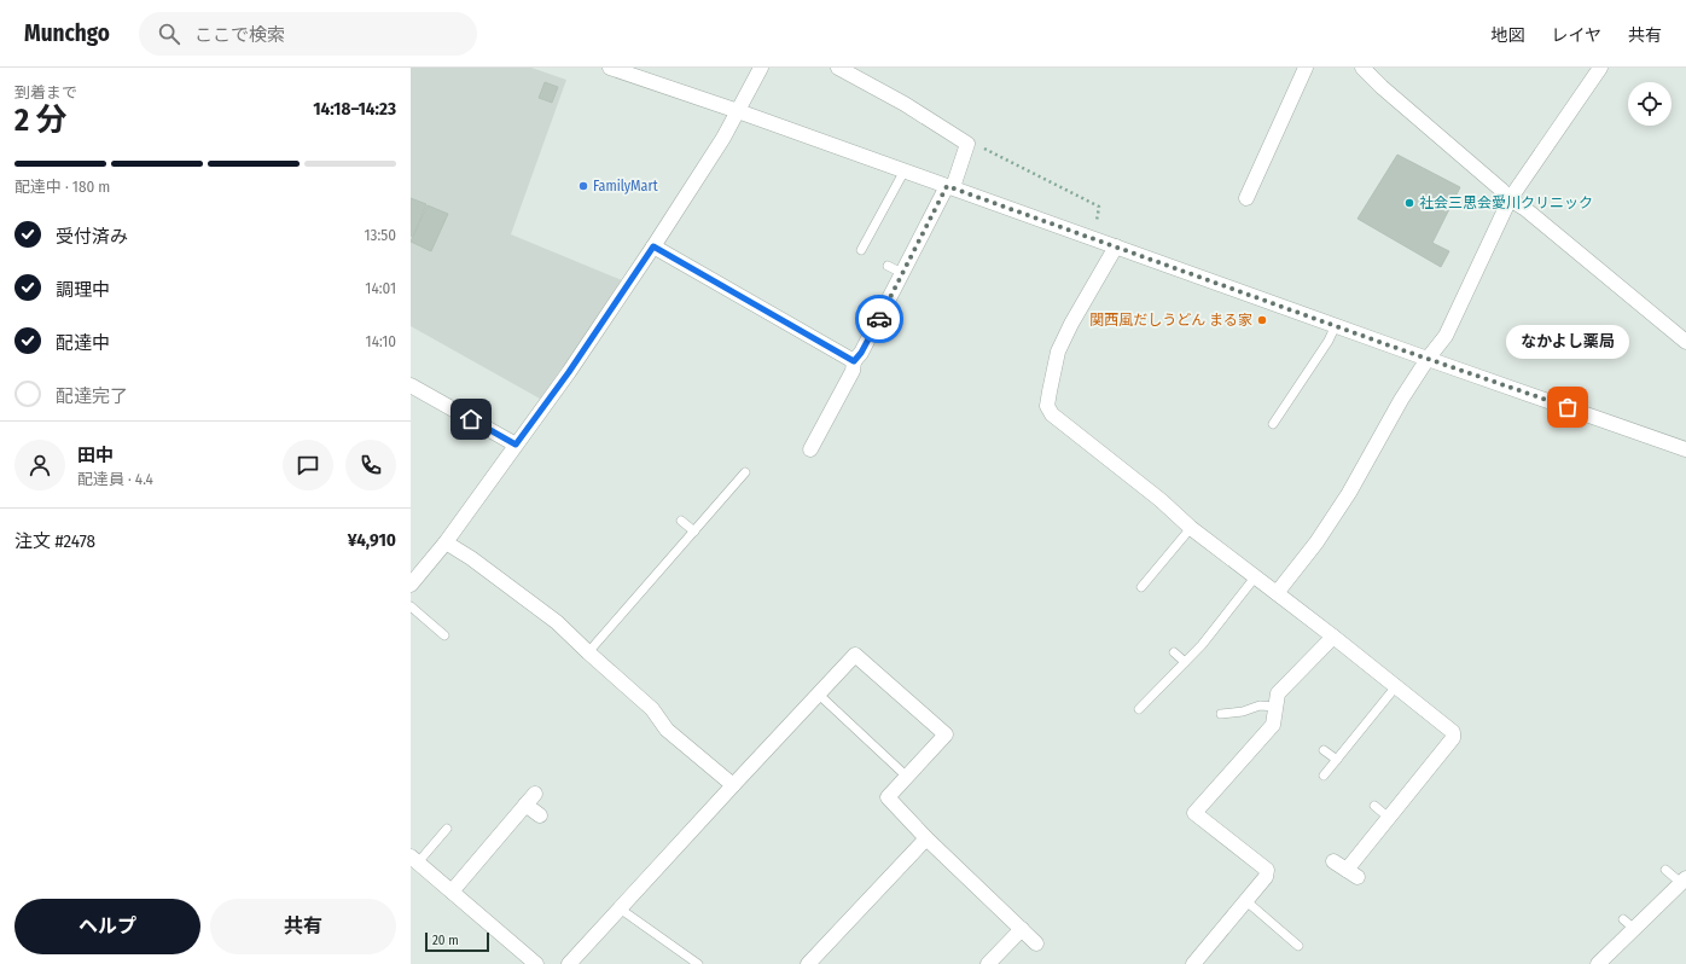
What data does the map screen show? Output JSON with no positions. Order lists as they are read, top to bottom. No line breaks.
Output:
{"places":["FamilyMart","社会三思会愛川クリニック","関西風だしうどん まる家","なかよし薬局"],"scale_bar":"20 m","page":{"header":"Munchgo","search":"ここで検索","nav":["地図","レイヤ","共有"],"heading":["2 分","到着まで","14:18–14:23"],"panel":["田中","配達員 · 4.4","注文 #2478","¥4,910"],"bar":"配達中 · 180 m","list":[["受付済み","13:50"],["調理中","14:01"],["配達中","14:10"],"配達完了"],"bubble":"なかよし薬局","buttons":["ヘルプ","共有"],"scale":"20 m"}}
